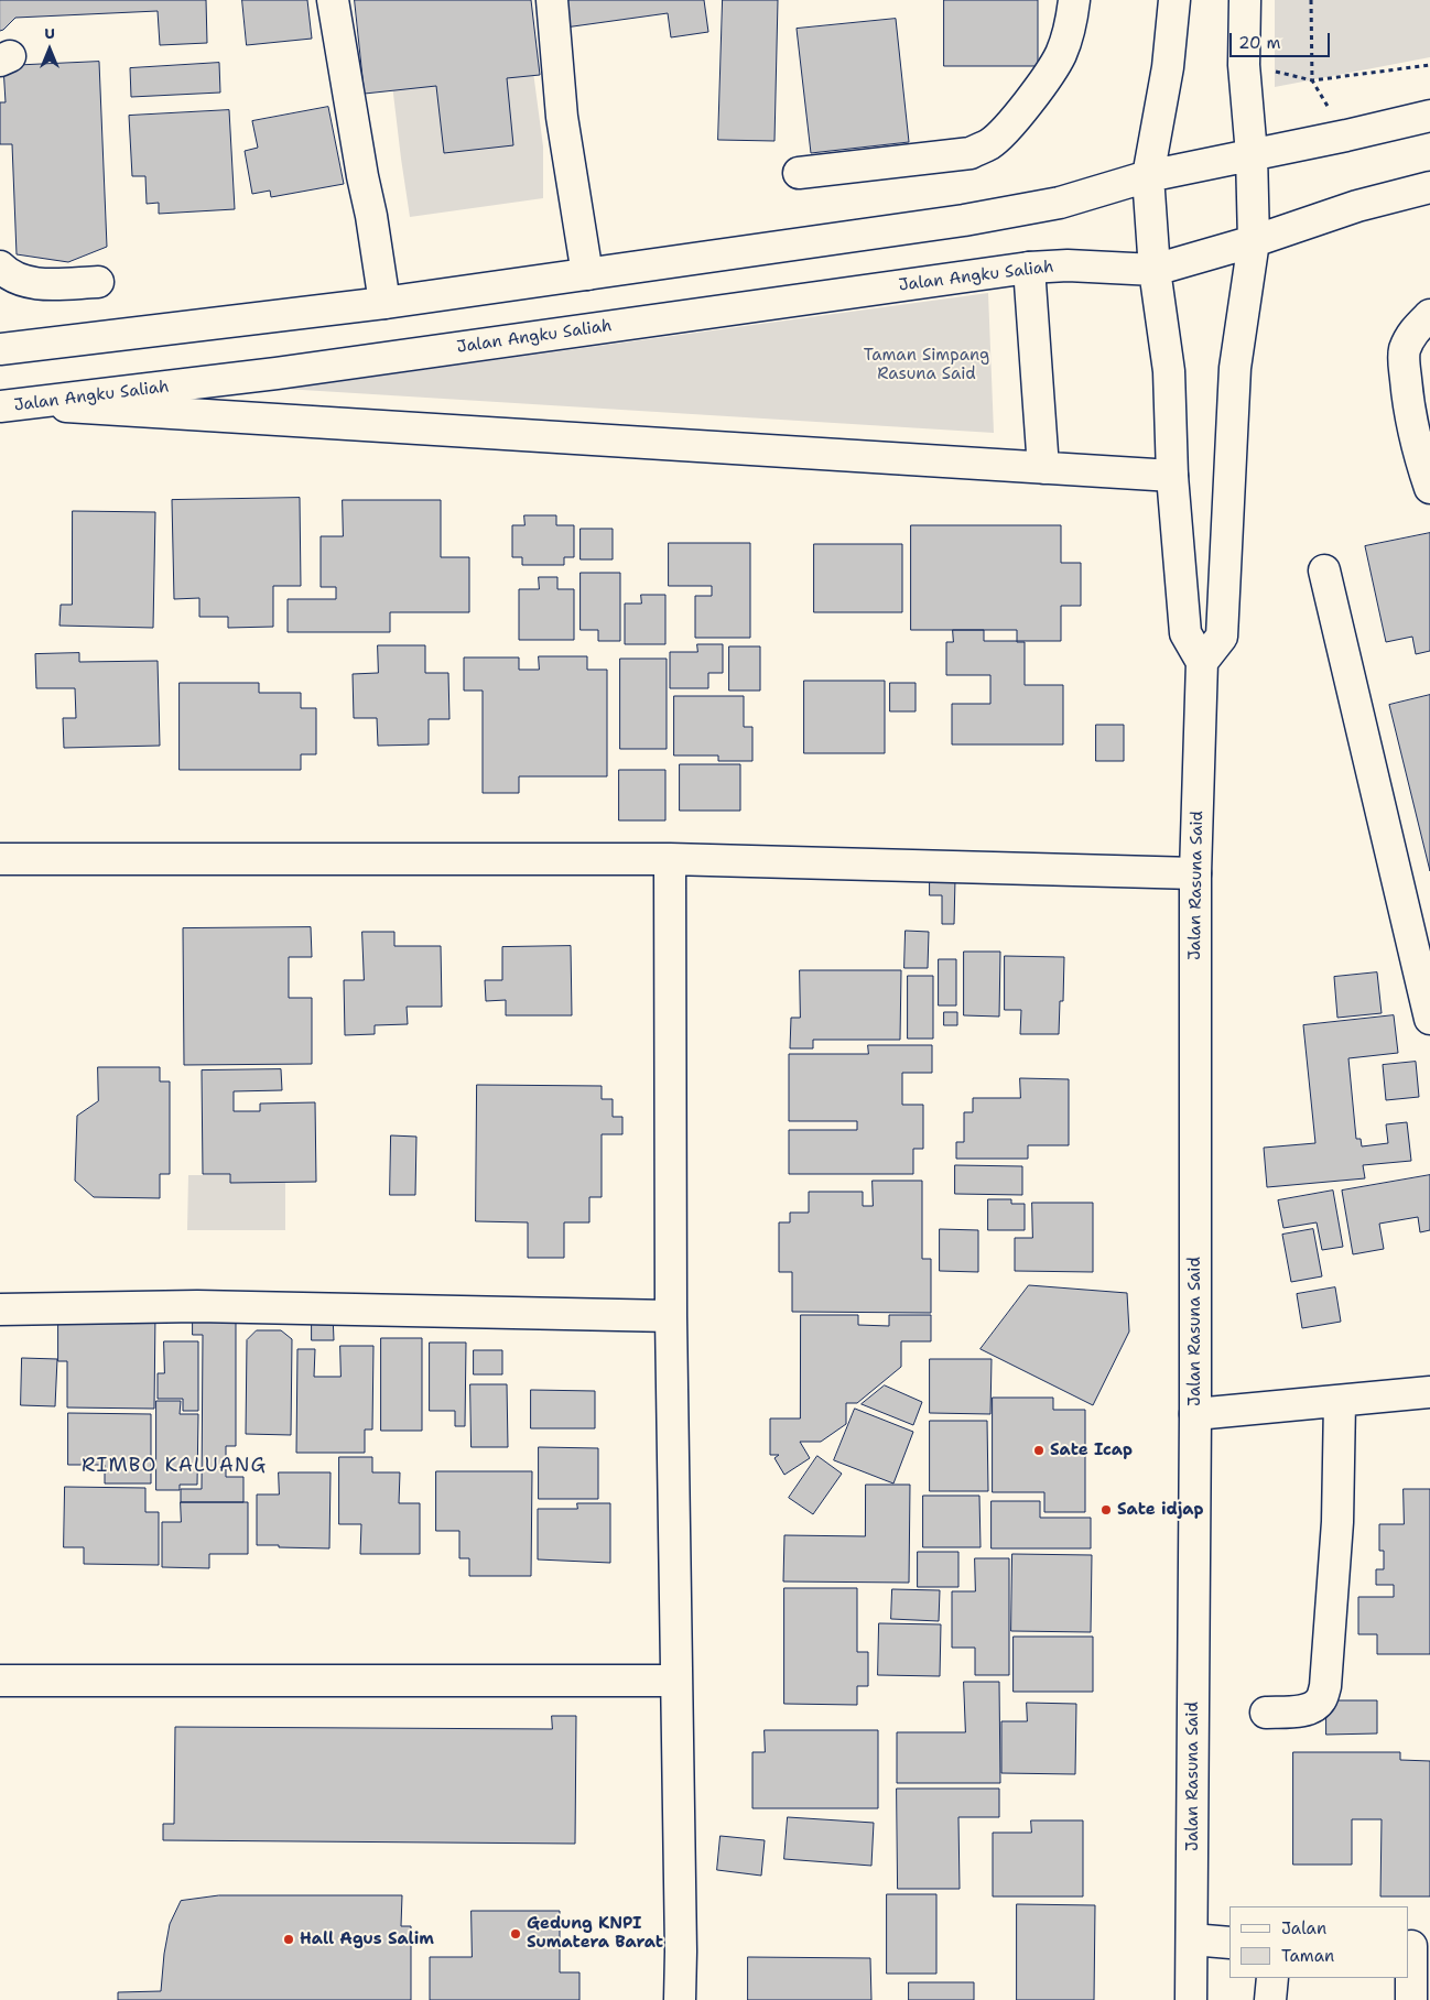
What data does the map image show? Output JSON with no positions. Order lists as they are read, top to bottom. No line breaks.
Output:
{"streets":{"main road":["Jalan Angku Saliah","Jalan Rasuna Said"]},"districts":["RIMBO KALUANG"],"parks":["Taman Simpang Rasuna Said"],"places":["Sate Icap","Sate idjap","Gedung KNPI Sumatera Barat","Hall Agus Salim"],"legend":["Jalan","Taman"],"scale_bar":"20 m","north":"top"}
